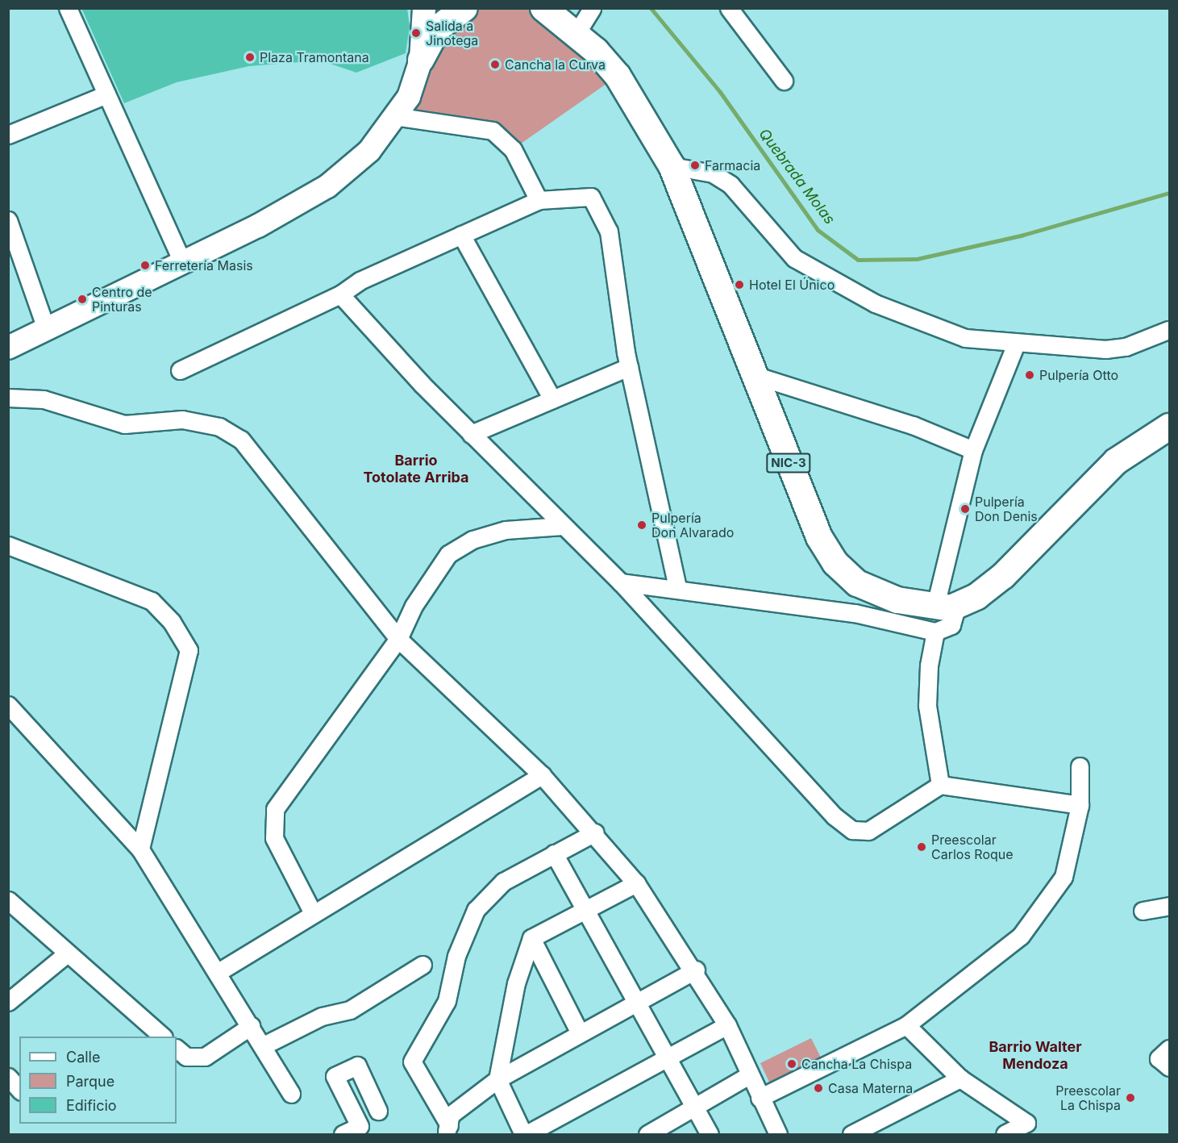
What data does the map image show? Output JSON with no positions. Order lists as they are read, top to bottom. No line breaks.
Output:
{"streets":{"main road":["NIC-3"]},"districts":["Barrio Totolate Arriba","Barrio Walter Mendoza"],"water":["Quebrada Molas"],"places":["Salida a Jinotega","Plaza Tramontana","Cancha la Curva","Farmacia","Ferretería Masis","Hotel El Único","Centro de Pinturas","Pulpería Otto","Pulpería Don Denis","Pulpería Don Alvarado","Preescolar Carlos Roque","Cancha La Chispa","Casa Materna","Preescolar La Chispa"],"legend":["Calle","Parque","Edificio"]}
